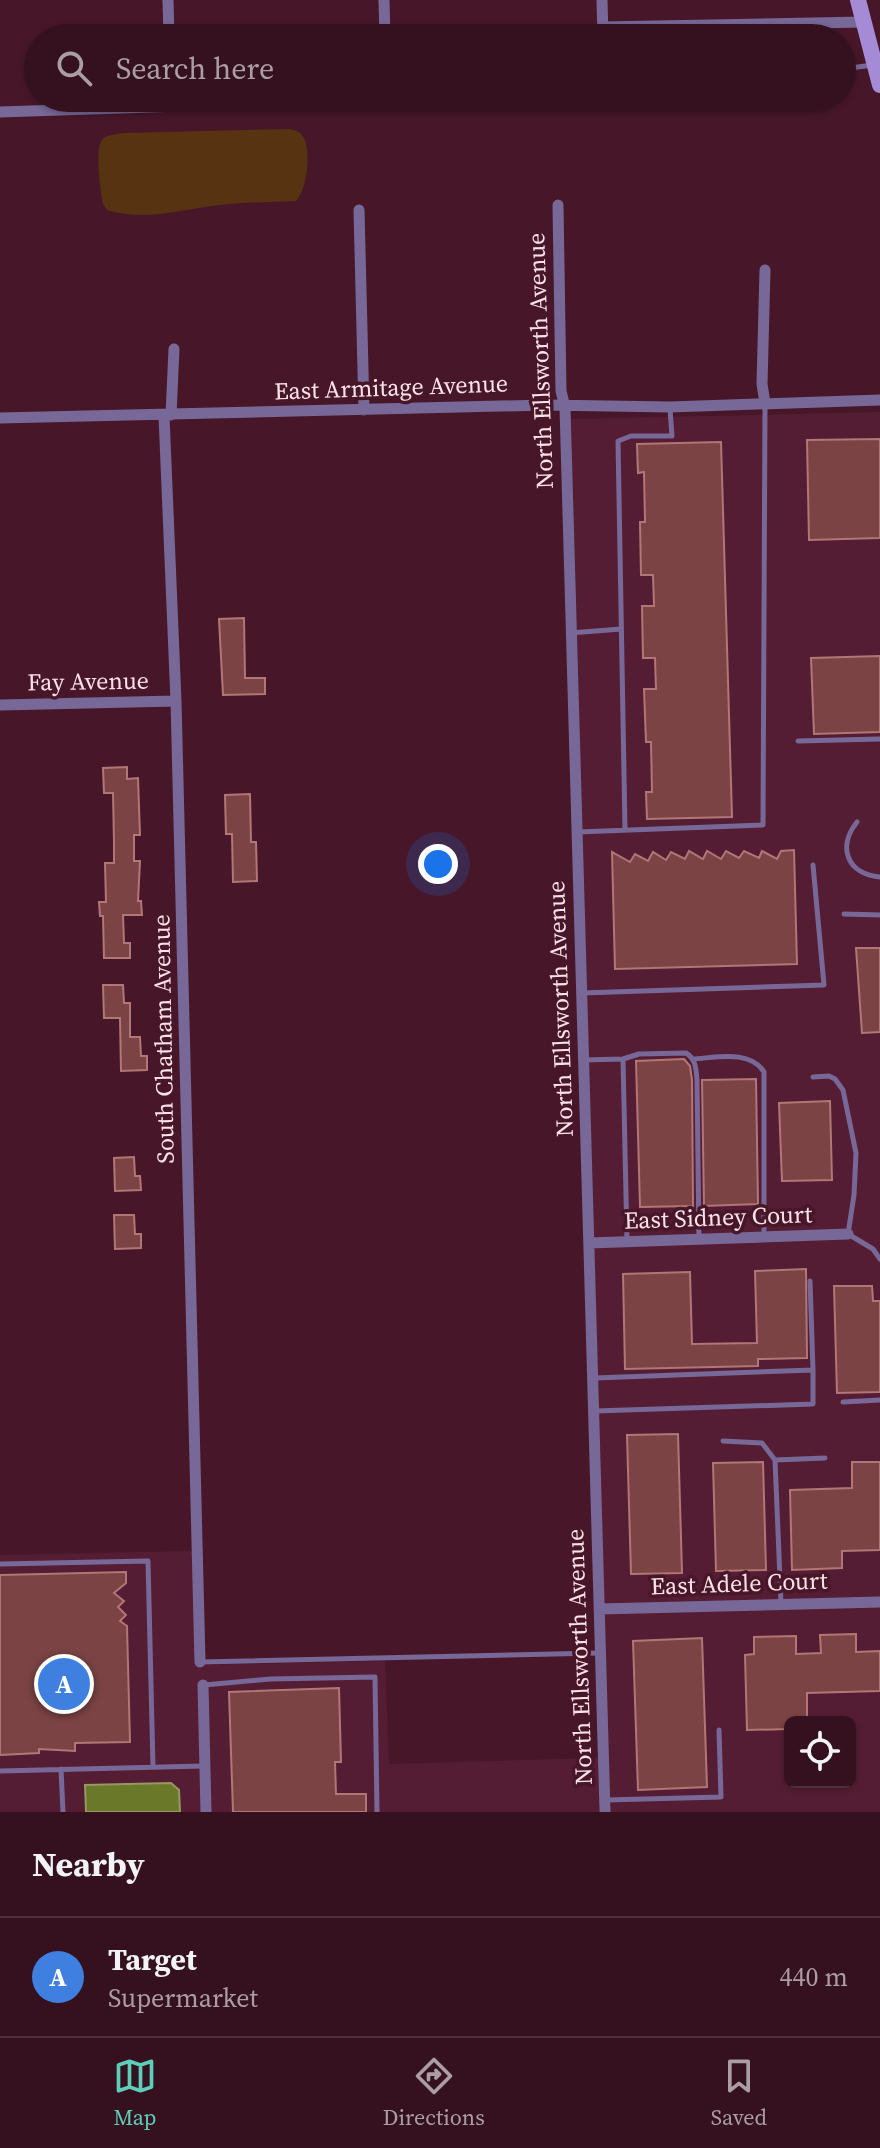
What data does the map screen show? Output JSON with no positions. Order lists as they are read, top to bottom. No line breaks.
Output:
{"streets":{"street":["North Ellsworth Avenue","East Armitage Avenue","Fay Avenue","South Chatham Avenue","East Sidney Court","East Adele Court"]},"crossings":[["North Ellsworth Avenue","East Armitage Avenue"],["North Ellsworth Avenue","East Sidney Court"],["North Ellsworth Avenue","East Adele Court"],["East Armitage Avenue","South Chatham Avenue"],["Fay Avenue","South Chatham Avenue"]],"page":{"search":"Search here","pins":"A","heading":"Nearby","list":[{"mark":"A","name":"Target","note":"Supermarket","value":"440 m"}],"nav":["Map","Directions","Saved"]}}
